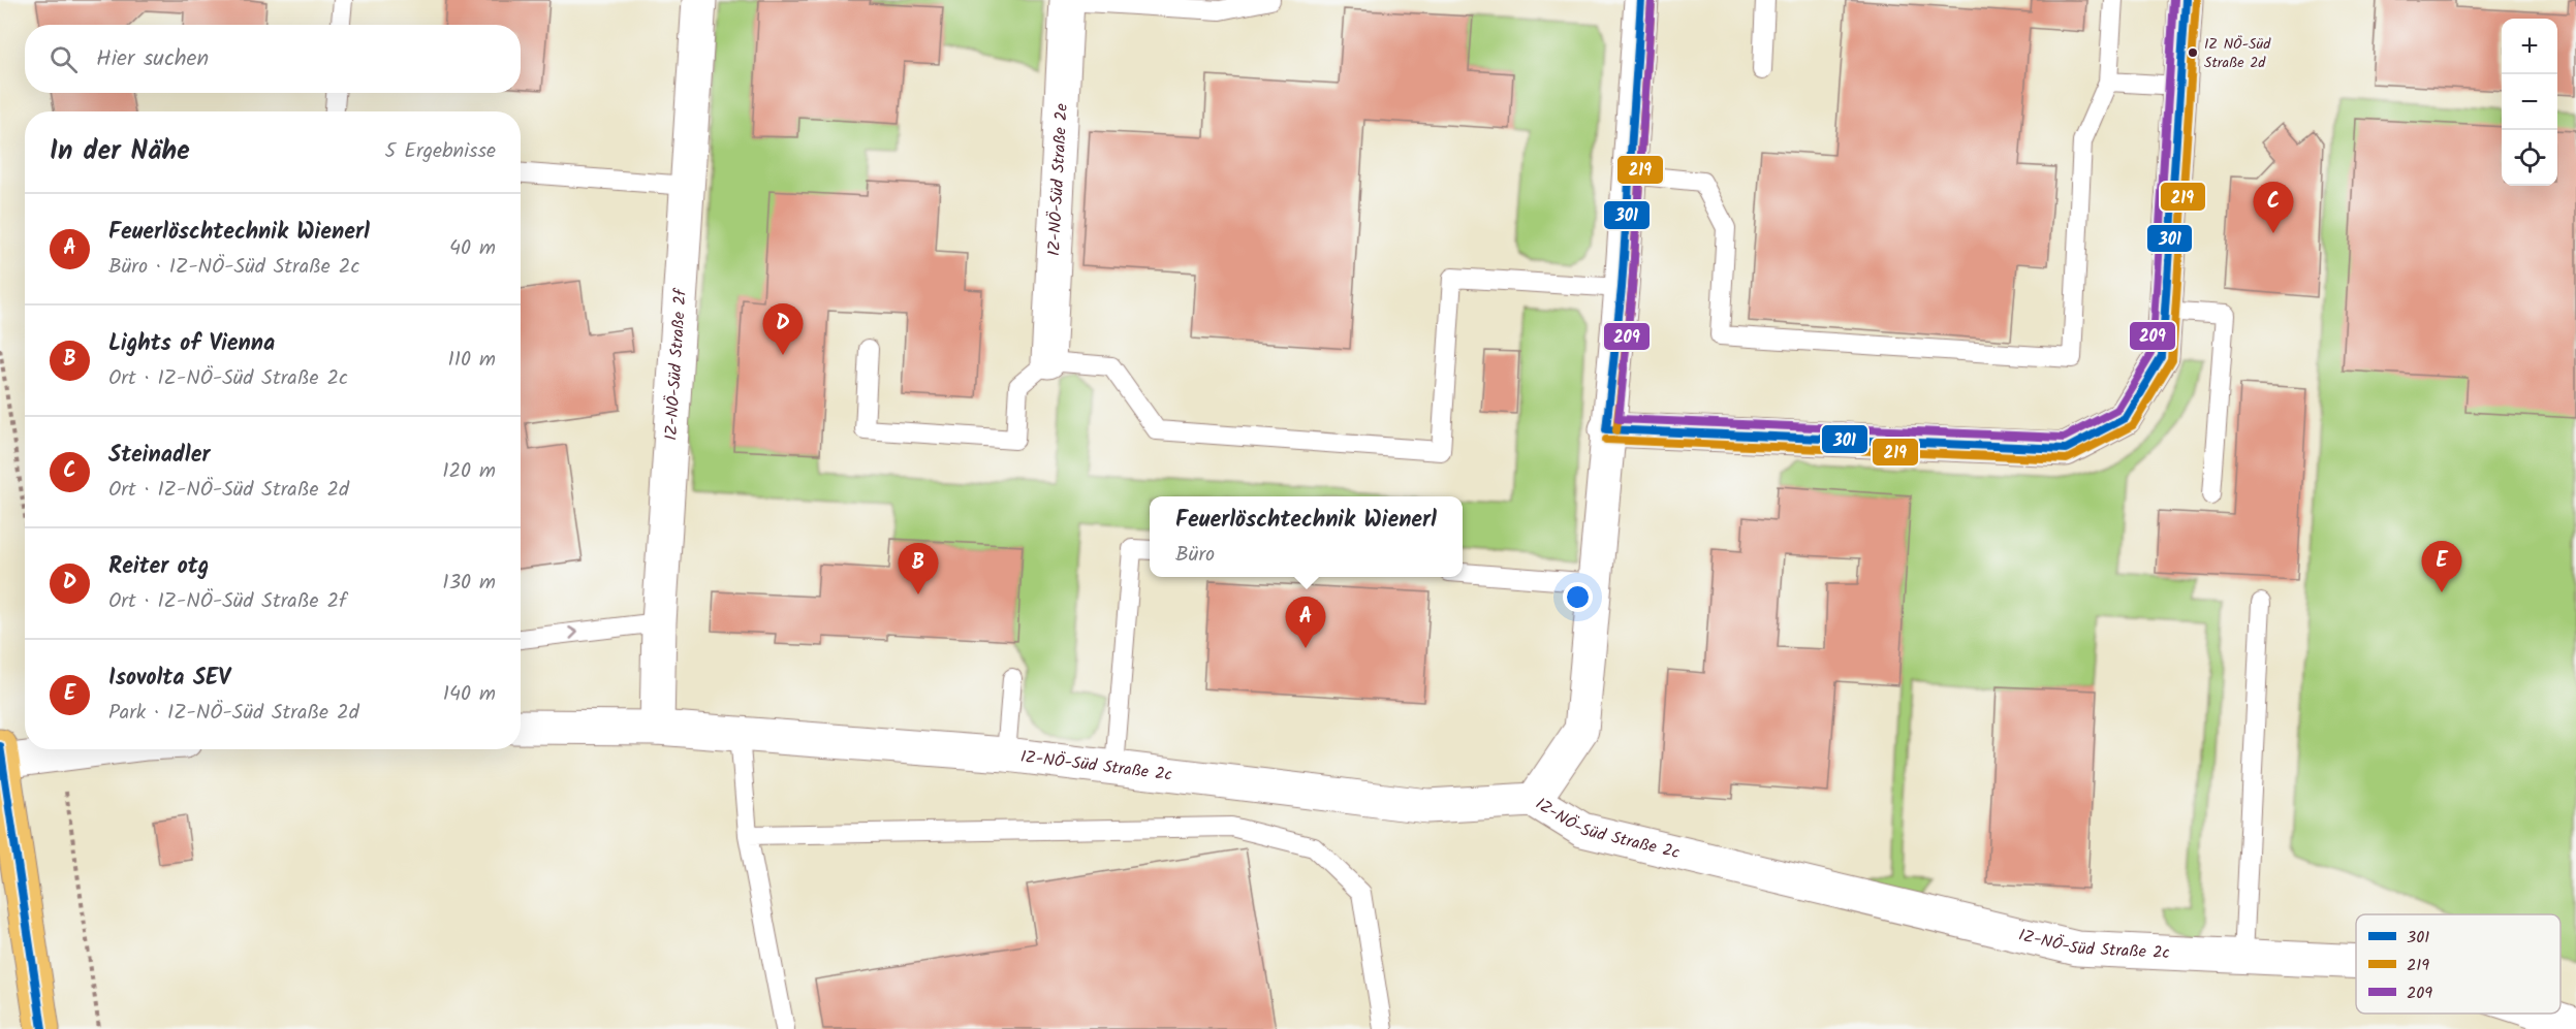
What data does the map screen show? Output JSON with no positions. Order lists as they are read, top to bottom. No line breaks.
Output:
{"streets":{"street":["IZ-NÖ-Süd Straße 2e","IZ-NÖ-Süd Straße 2f","IZ-NÖ-Süd Straße 2c"]},"crossings":[["IZ-NÖ-Süd Straße 2f","IZ-NÖ-Süd Straße 2c"]],"places":["IZ NÖ-Süd Straße 2d"],"lines":["transit line 301","transit line 209","transit line 219"],"legend":["301","219","209"],"page":{"map_buttons":["+","−"],"search":"Hier suchen","heading":["In der Nähe","5 Ergebnisse"],"pins":["C","D","E","B","A"],"list":[{"mark":"A","name":"Feuerlöschtechnik Wienerl","note":"Büro · IZ-NÖ-Süd Straße 2c","value":"40 m"},{"mark":"B","name":"Lights of Vienna","note":"Ort · IZ-NÖ-Süd Straße 2c","value":"110 m"},{"mark":"C","name":"Steinadler","note":"Ort · IZ-NÖ-Süd Straße 2d","value":"120 m"},{"mark":"D","name":"Reiter otg","note":"Ort · IZ-NÖ-Süd Straße 2f","value":"130 m"},{"mark":"E","name":"Isovolta SEV","note":"Park · IZ-NÖ-Süd Straße 2d","value":"140 m"}],"popup":["Feuerlöschtechnik Wienerl","Büro"]}}
